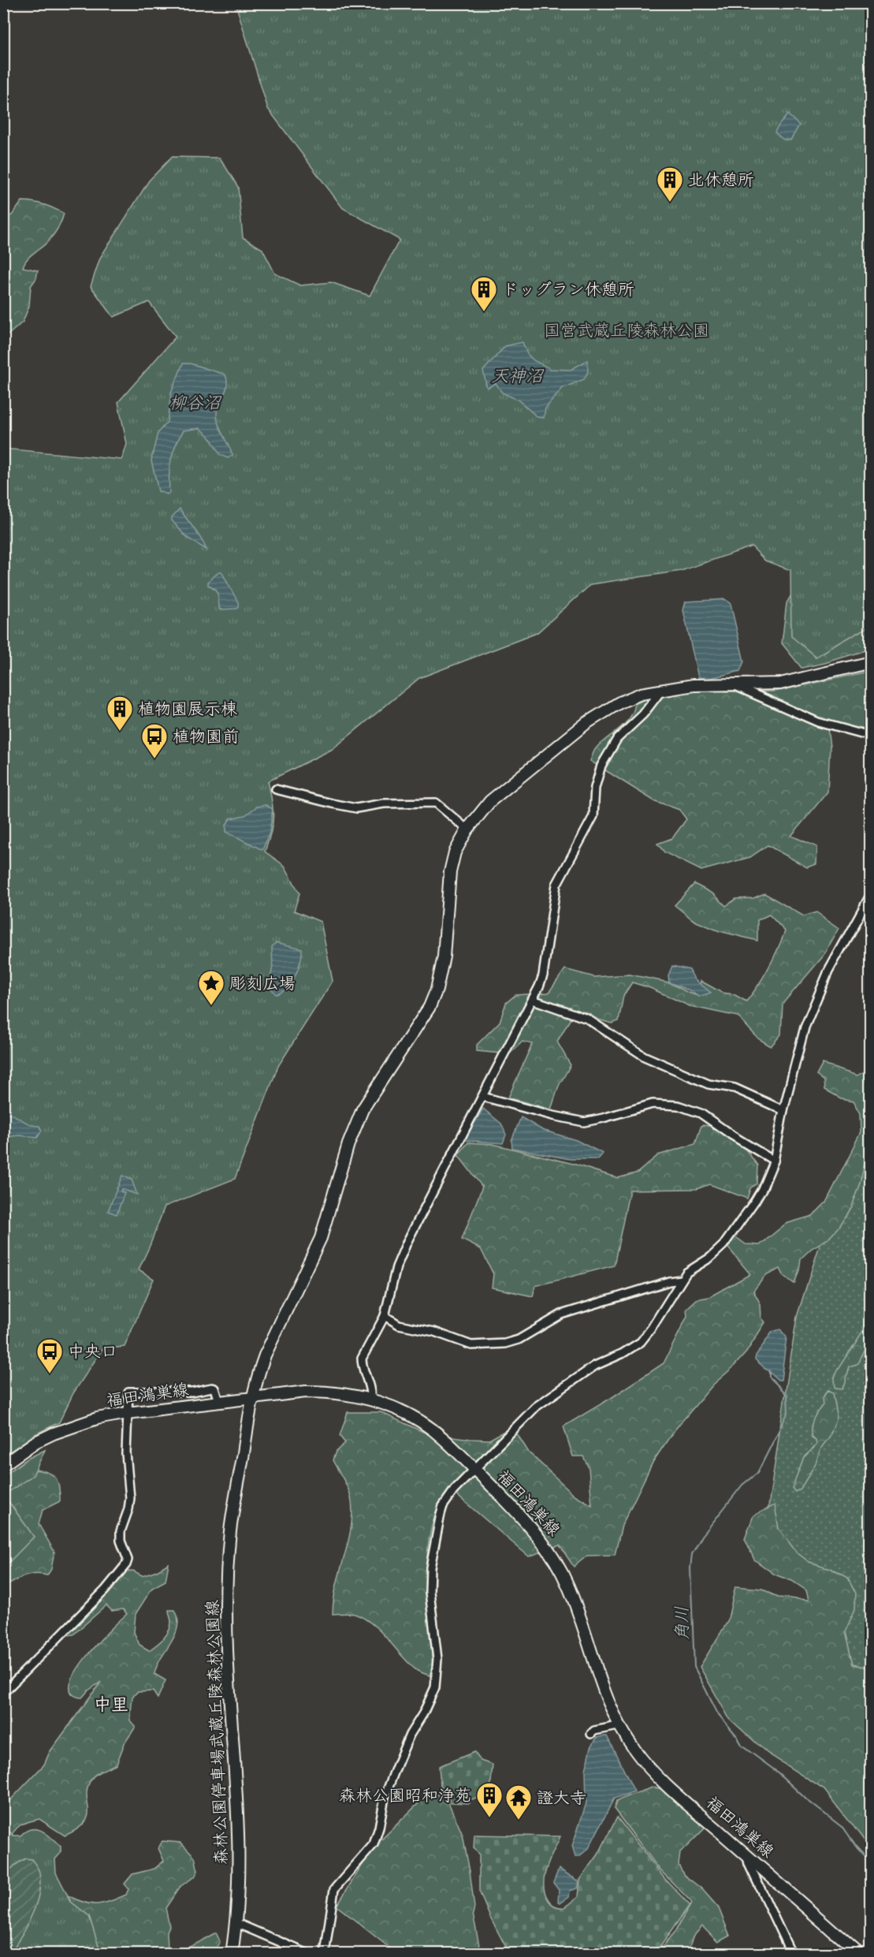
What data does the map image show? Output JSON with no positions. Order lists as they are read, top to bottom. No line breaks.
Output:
{"streets":{"main road":["福田鴻巣線","森林公園停車場武蔵丘陵森林公園線"]},"crossings":[["福田鴻巣線","森林公園停車場武蔵丘陵森林公園線"]],"districts":["中里"],"water":["天神沼","柳谷沼","角川"],"parks":["国営武蔵丘陵森林公園"],"places":{"building":["北休憩所","ドッグラン休憩所","植物園展示棟","森林公園昭和浄苑"],"bus stop":["植物園前","中央口"],"place":["彫刻広場"],"temple":["證大寺"]}}
